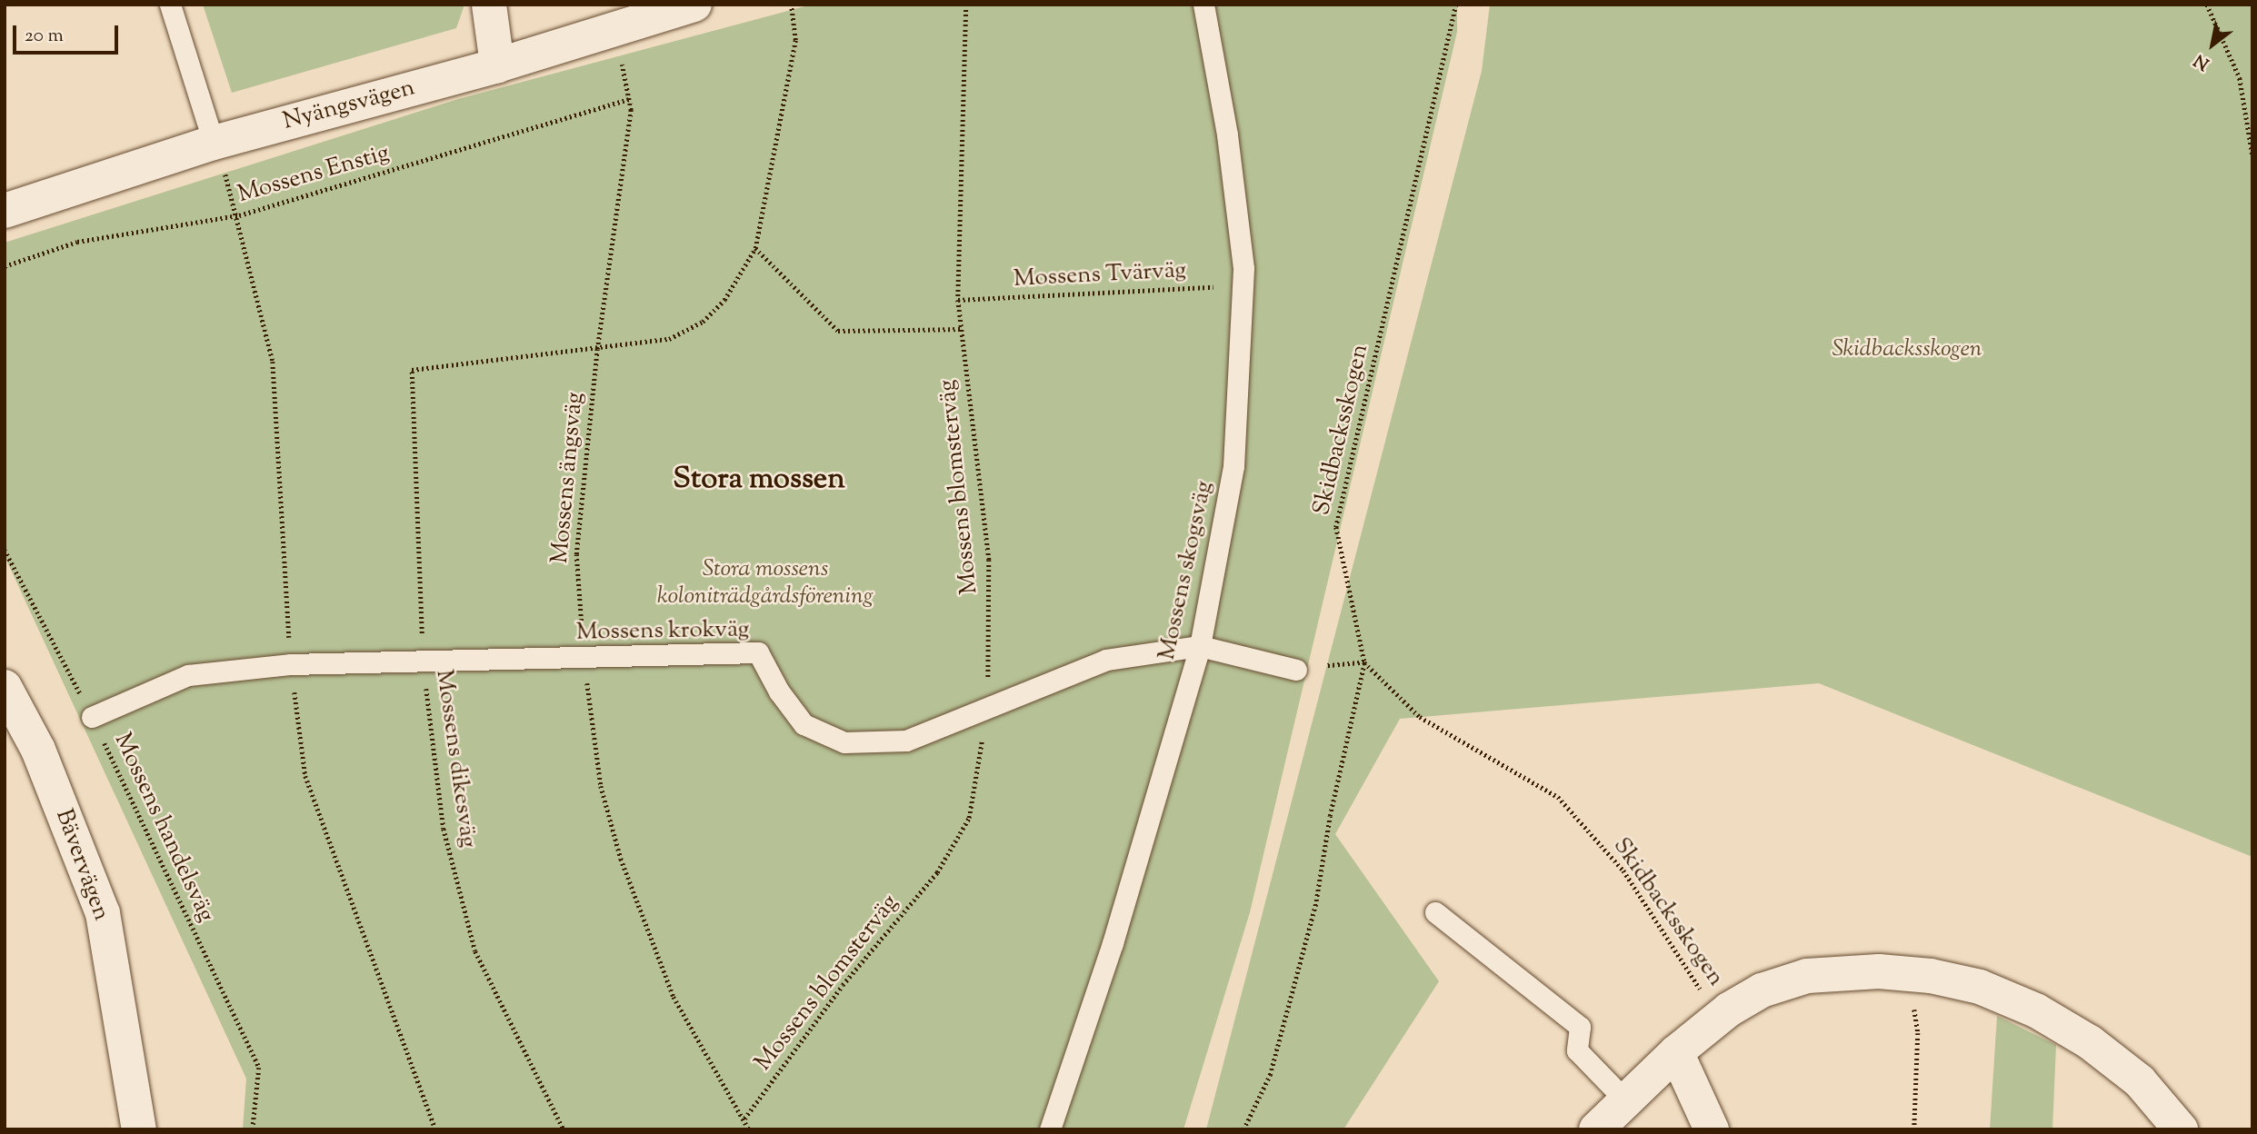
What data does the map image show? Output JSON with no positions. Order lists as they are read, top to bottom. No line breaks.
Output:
{"streets":{"street":["Nyängsvägen","Bävervägen"],"lane":["Mossens skogsväg","Mossens krokväg"],"path":["Mossens Enstig","Mossens Tvärväg","Skidbacksskogen","Mossens ängsväg","Mossens blomsterväg","Mossens dikesväg","Mossens handelsväg"]},"crossings":[["Nyängsvägen","Mossens ängsväg"],["Mossens Enstig","Mossens ängsväg"],["Mossens Tvärväg","Mossens blomsterväg"],["Mossens Tvärväg","Mossens skogsväg"],["Mossens ängsväg","Mossens blomsterväg"],["Mossens ängsväg","Mossens krokväg"],["Mossens ängsväg","Mossens dikesväg"],["Mossens blomsterväg","Mossens krokväg"],["Mossens skogsväg","Mossens krokväg"],["Mossens krokväg","Mossens dikesväg"],["Mossens krokväg","Mossens handelsväg"]],"districts":["Stora mossen"],"parks":["Skidbacksskogen","Stora mossens koloniträdgårdsförening"],"scale_bar":"20 m","north":"bottom left"}
